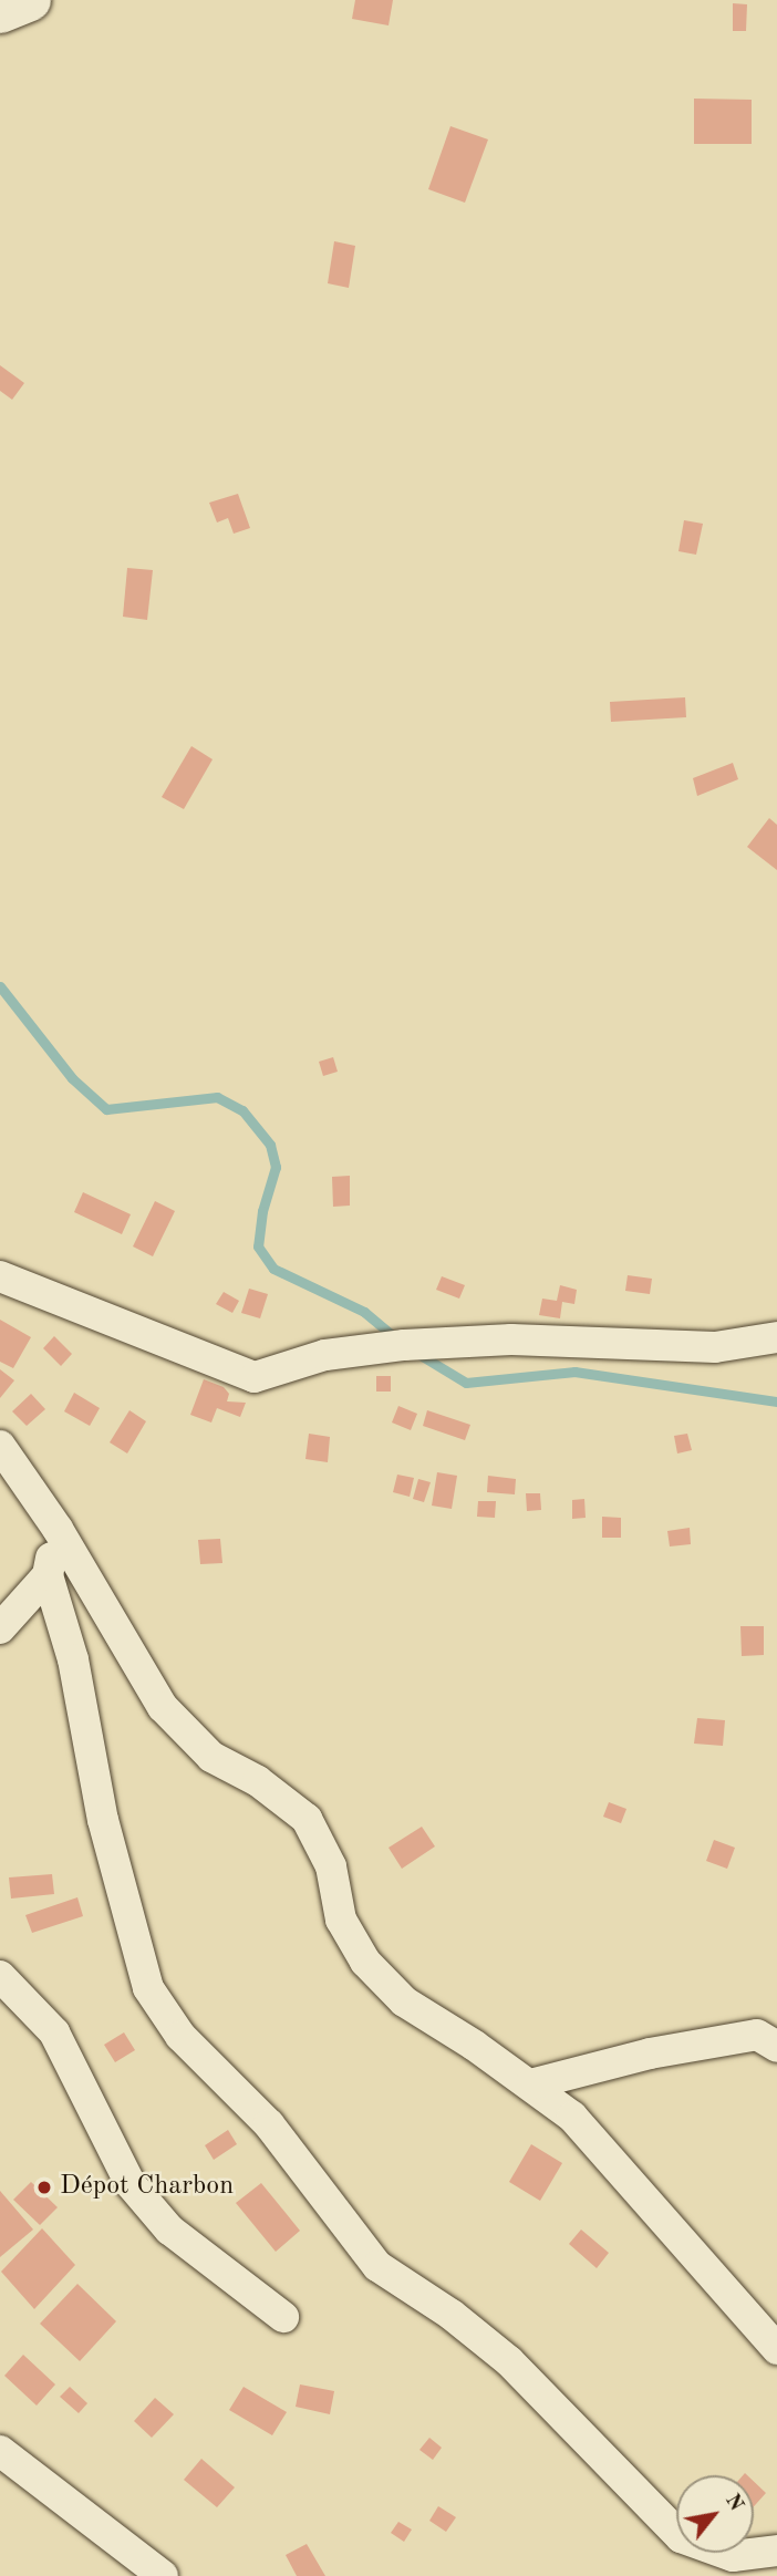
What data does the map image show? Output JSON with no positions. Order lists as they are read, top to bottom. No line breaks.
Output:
{"places":["Dépot Charbon"],"north":"top right"}
